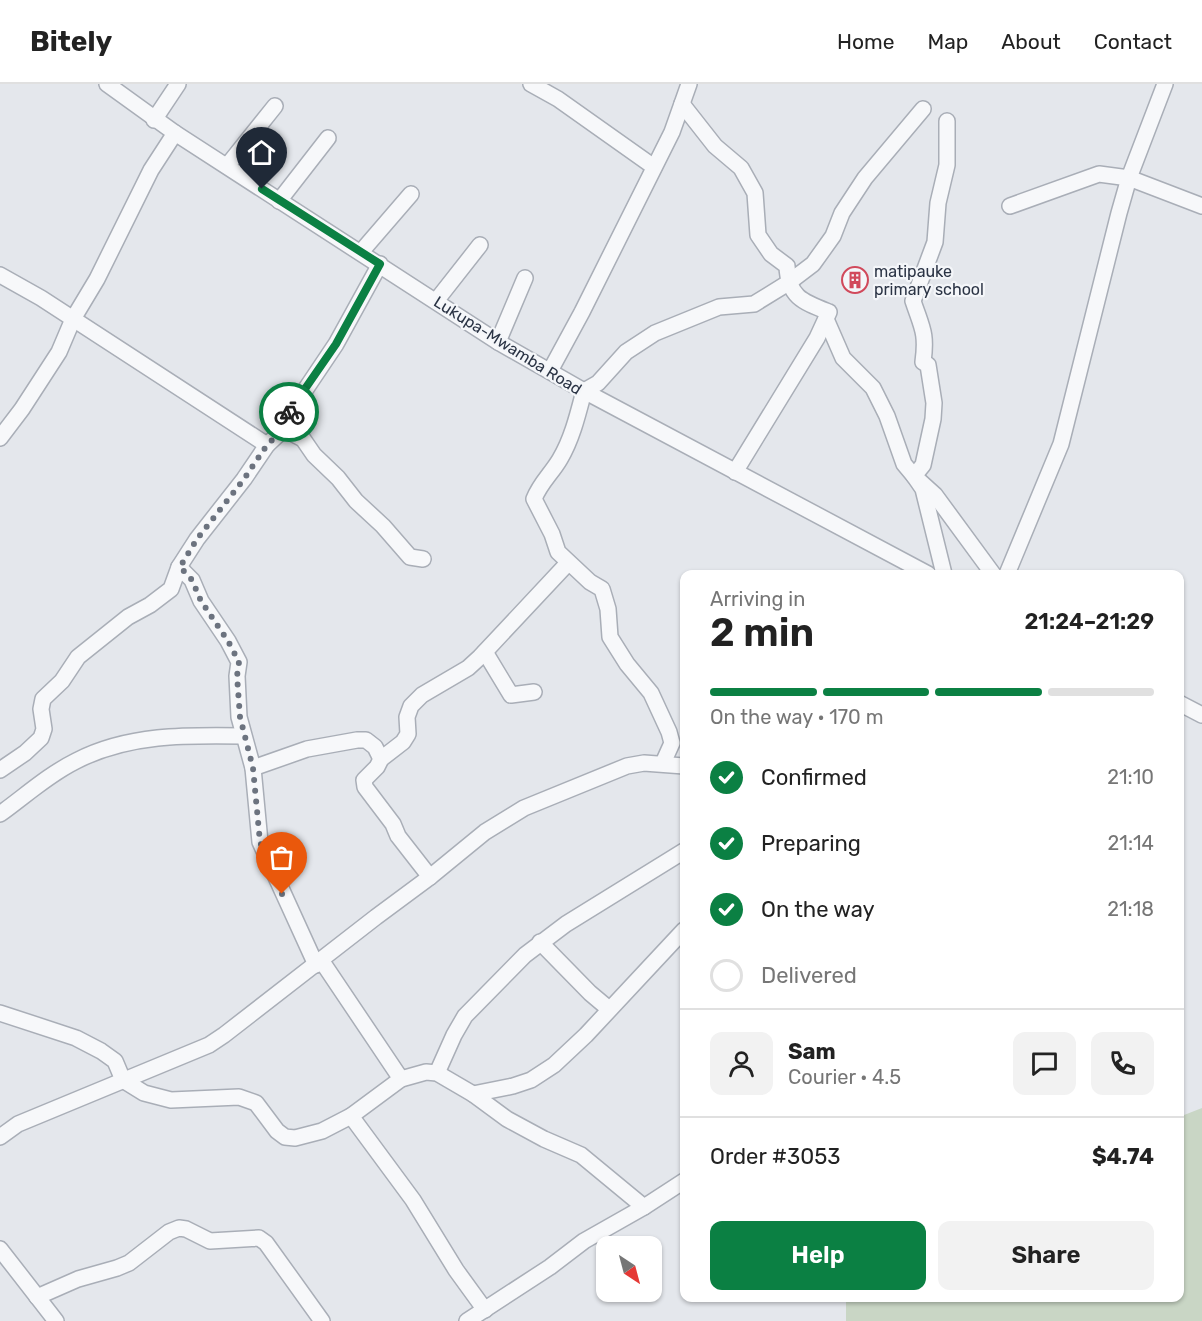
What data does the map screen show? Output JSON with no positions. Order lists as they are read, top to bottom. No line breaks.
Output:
{"streets":{"street":["Lukupa-Mwamba Road"]},"places":{"building":["matipauke primary school"]},"north":"bottom right","page":{"header":"Bitely","nav":["Home","Map","About","Contact"],"heading":["2 min","Arriving in","21:24–21:29"],"panel":["Sam","Courier · 4.5","Order #3053","$4.74"],"bar":"On the way · 170 m","list":[["Confirmed","21:10"],["Preparing","21:14"],["On the way","21:18"],"Delivered"],"buttons":["Help","Share"]}}
